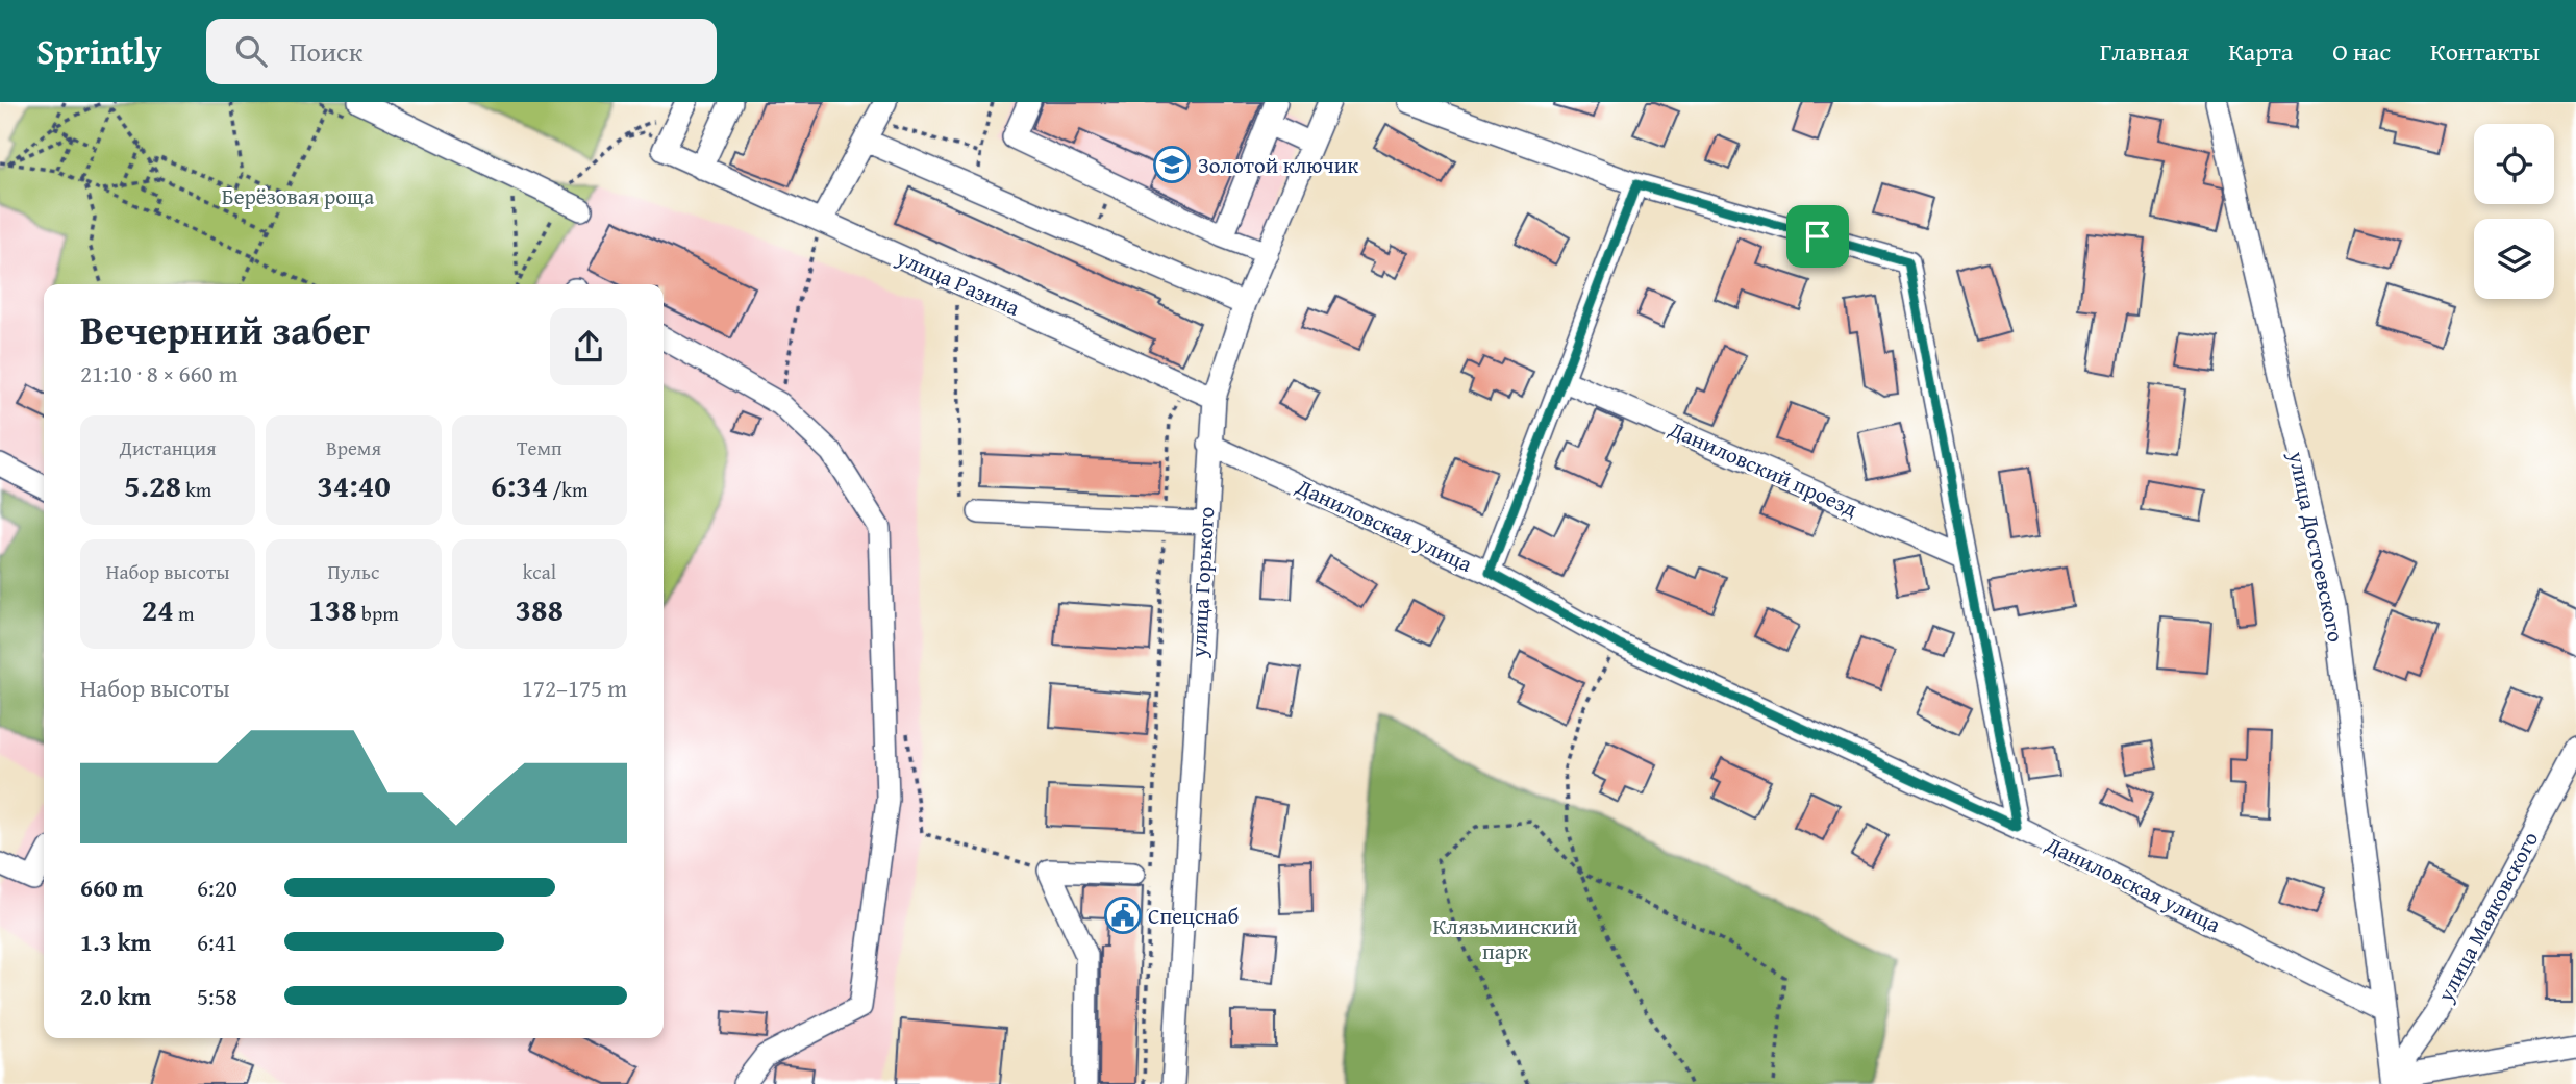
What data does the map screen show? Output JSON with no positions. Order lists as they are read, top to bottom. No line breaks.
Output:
{"streets":{"street":["улица Разина","Даниловский проезд","Даниловская улица","улица Достоевского","улица Горького","улица Маяковского"]},"crossings":[["улица Разина","улица Горького"],["Даниловская улица","улица Достоевского"],["Даниловская улица","улица Горького"],["улица Достоевского","улица Маяковского"]],"parks":["Берёзовая роща","Клязьминский парк"],"places":{"school or university":["Золотой ключик"],"public building":["Спецснаб"]},"page":{"header":"Sprintly","search":"Поиск","nav":["Главная","Карта","О нас","Контакты"],"heading":["Вечерний забег","21:10 · 8 × 660 m"],"stats":[["Дистанция","5.28 km"],["Время","34:40"],["Темп","6:34 /km"],["Набор высоты","24 m"],["Пульс","138 bpm"],["kcal","388"]],"chart":["Набор высоты","172–175 m"],"list":[{"name":"660 m","note":"6:20"},{"name":"1.3 km","note":"6:41"},{"name":"2.0 km","note":"5:58"}]}}
